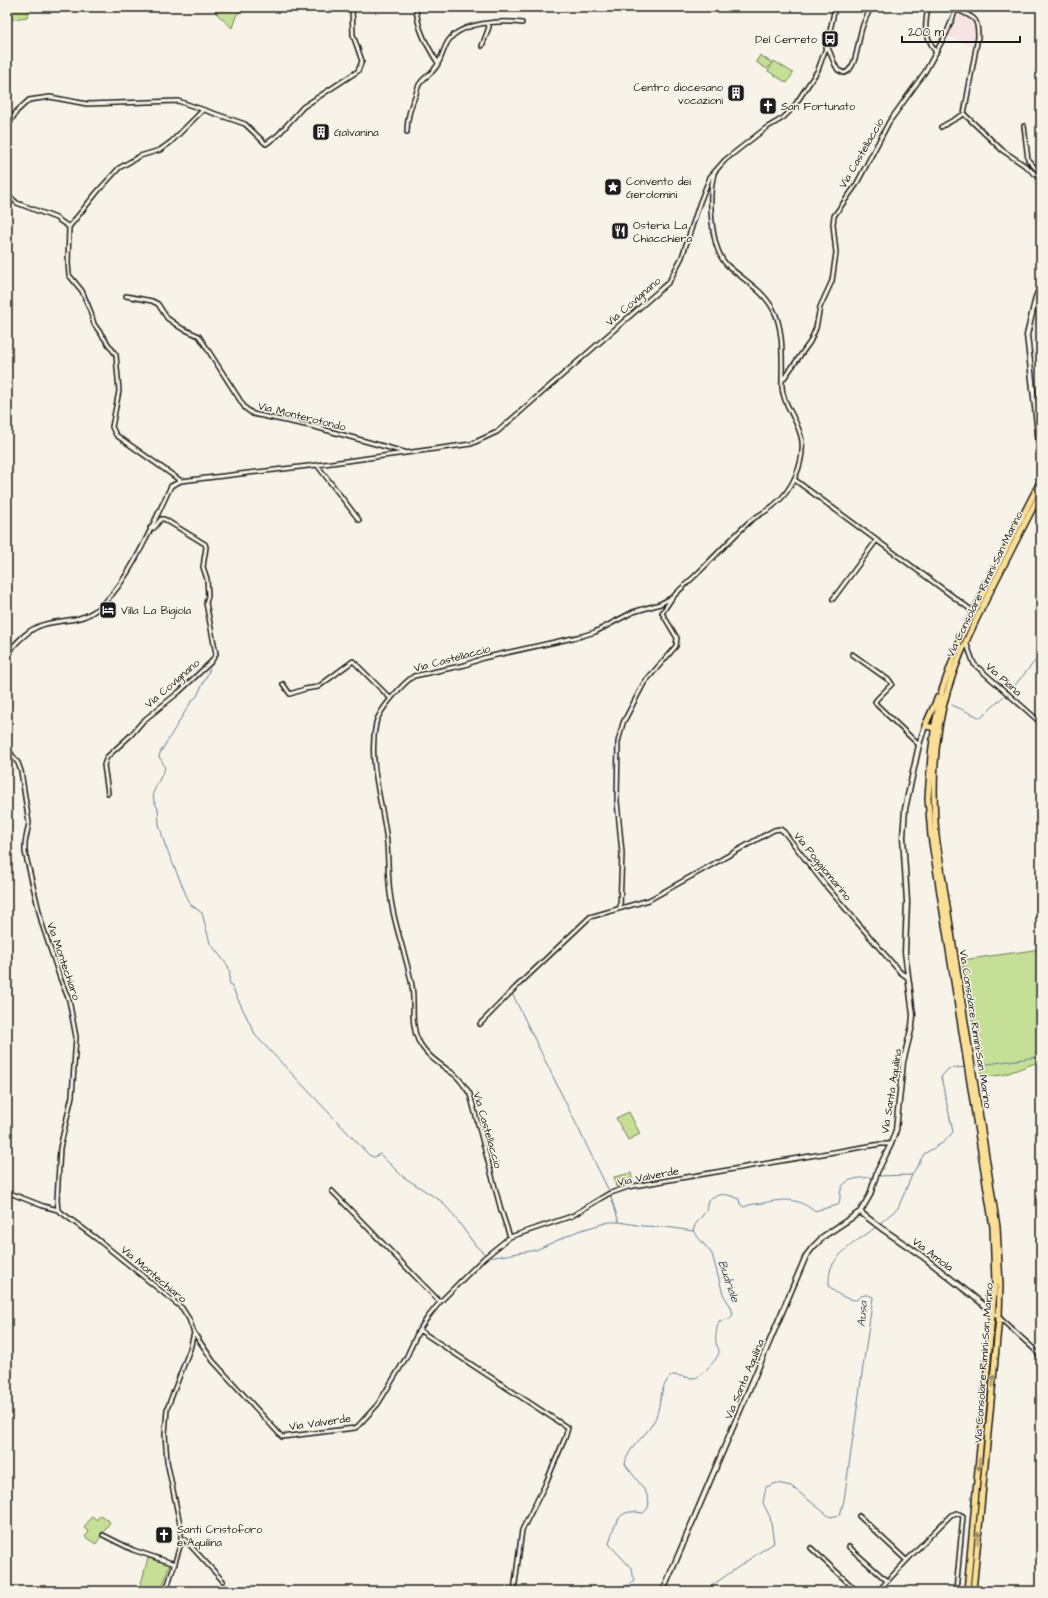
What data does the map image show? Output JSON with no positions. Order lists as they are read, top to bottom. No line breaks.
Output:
{"streets":{"main road":["Via Consolare Rimini-San Marino"],"street":["Via Castellaccio","Via Covignano","Via Monterotondo","Via Piana","Via Poggiomarino","Via Montechiaro","Via Santa Aquilina","Via Valverde","Via Amola"]},"crossings":[["Via Castellaccio","Via Covignano"],["Via Castellaccio","Via Consolare Rimini-San Marino"],["Via Castellaccio","Via Valverde"],["Via Covignano","Via Monterotondo"],["Via Consolare Rimini-San Marino","Via Piana"],["Via Consolare Rimini-San Marino","Via Santa Aquilina"],["Via Consolare Rimini-San Marino","Via Amola"],["Via Poggiomarino","Via Santa Aquilina"],["Via Montechiaro","Via Valverde"],["Via Santa Aquilina","Via Valverde"],["Via Santa Aquilina","Via Amola"]],"water":["Budriale","Ausa"],"places":{"bus stop":["Del Cerreto"],"building":["Centro diocesano vocazioni","Galvanina"],"church":["San Fortunato","Santi Cristoforo e Aquilina"],"place":["Convento dei Gerolomini"],"restaurant":["Osteria La Chiacchiera"],"hotel":["Villa La Bigiola"]},"scale_bar":"200 m"}
